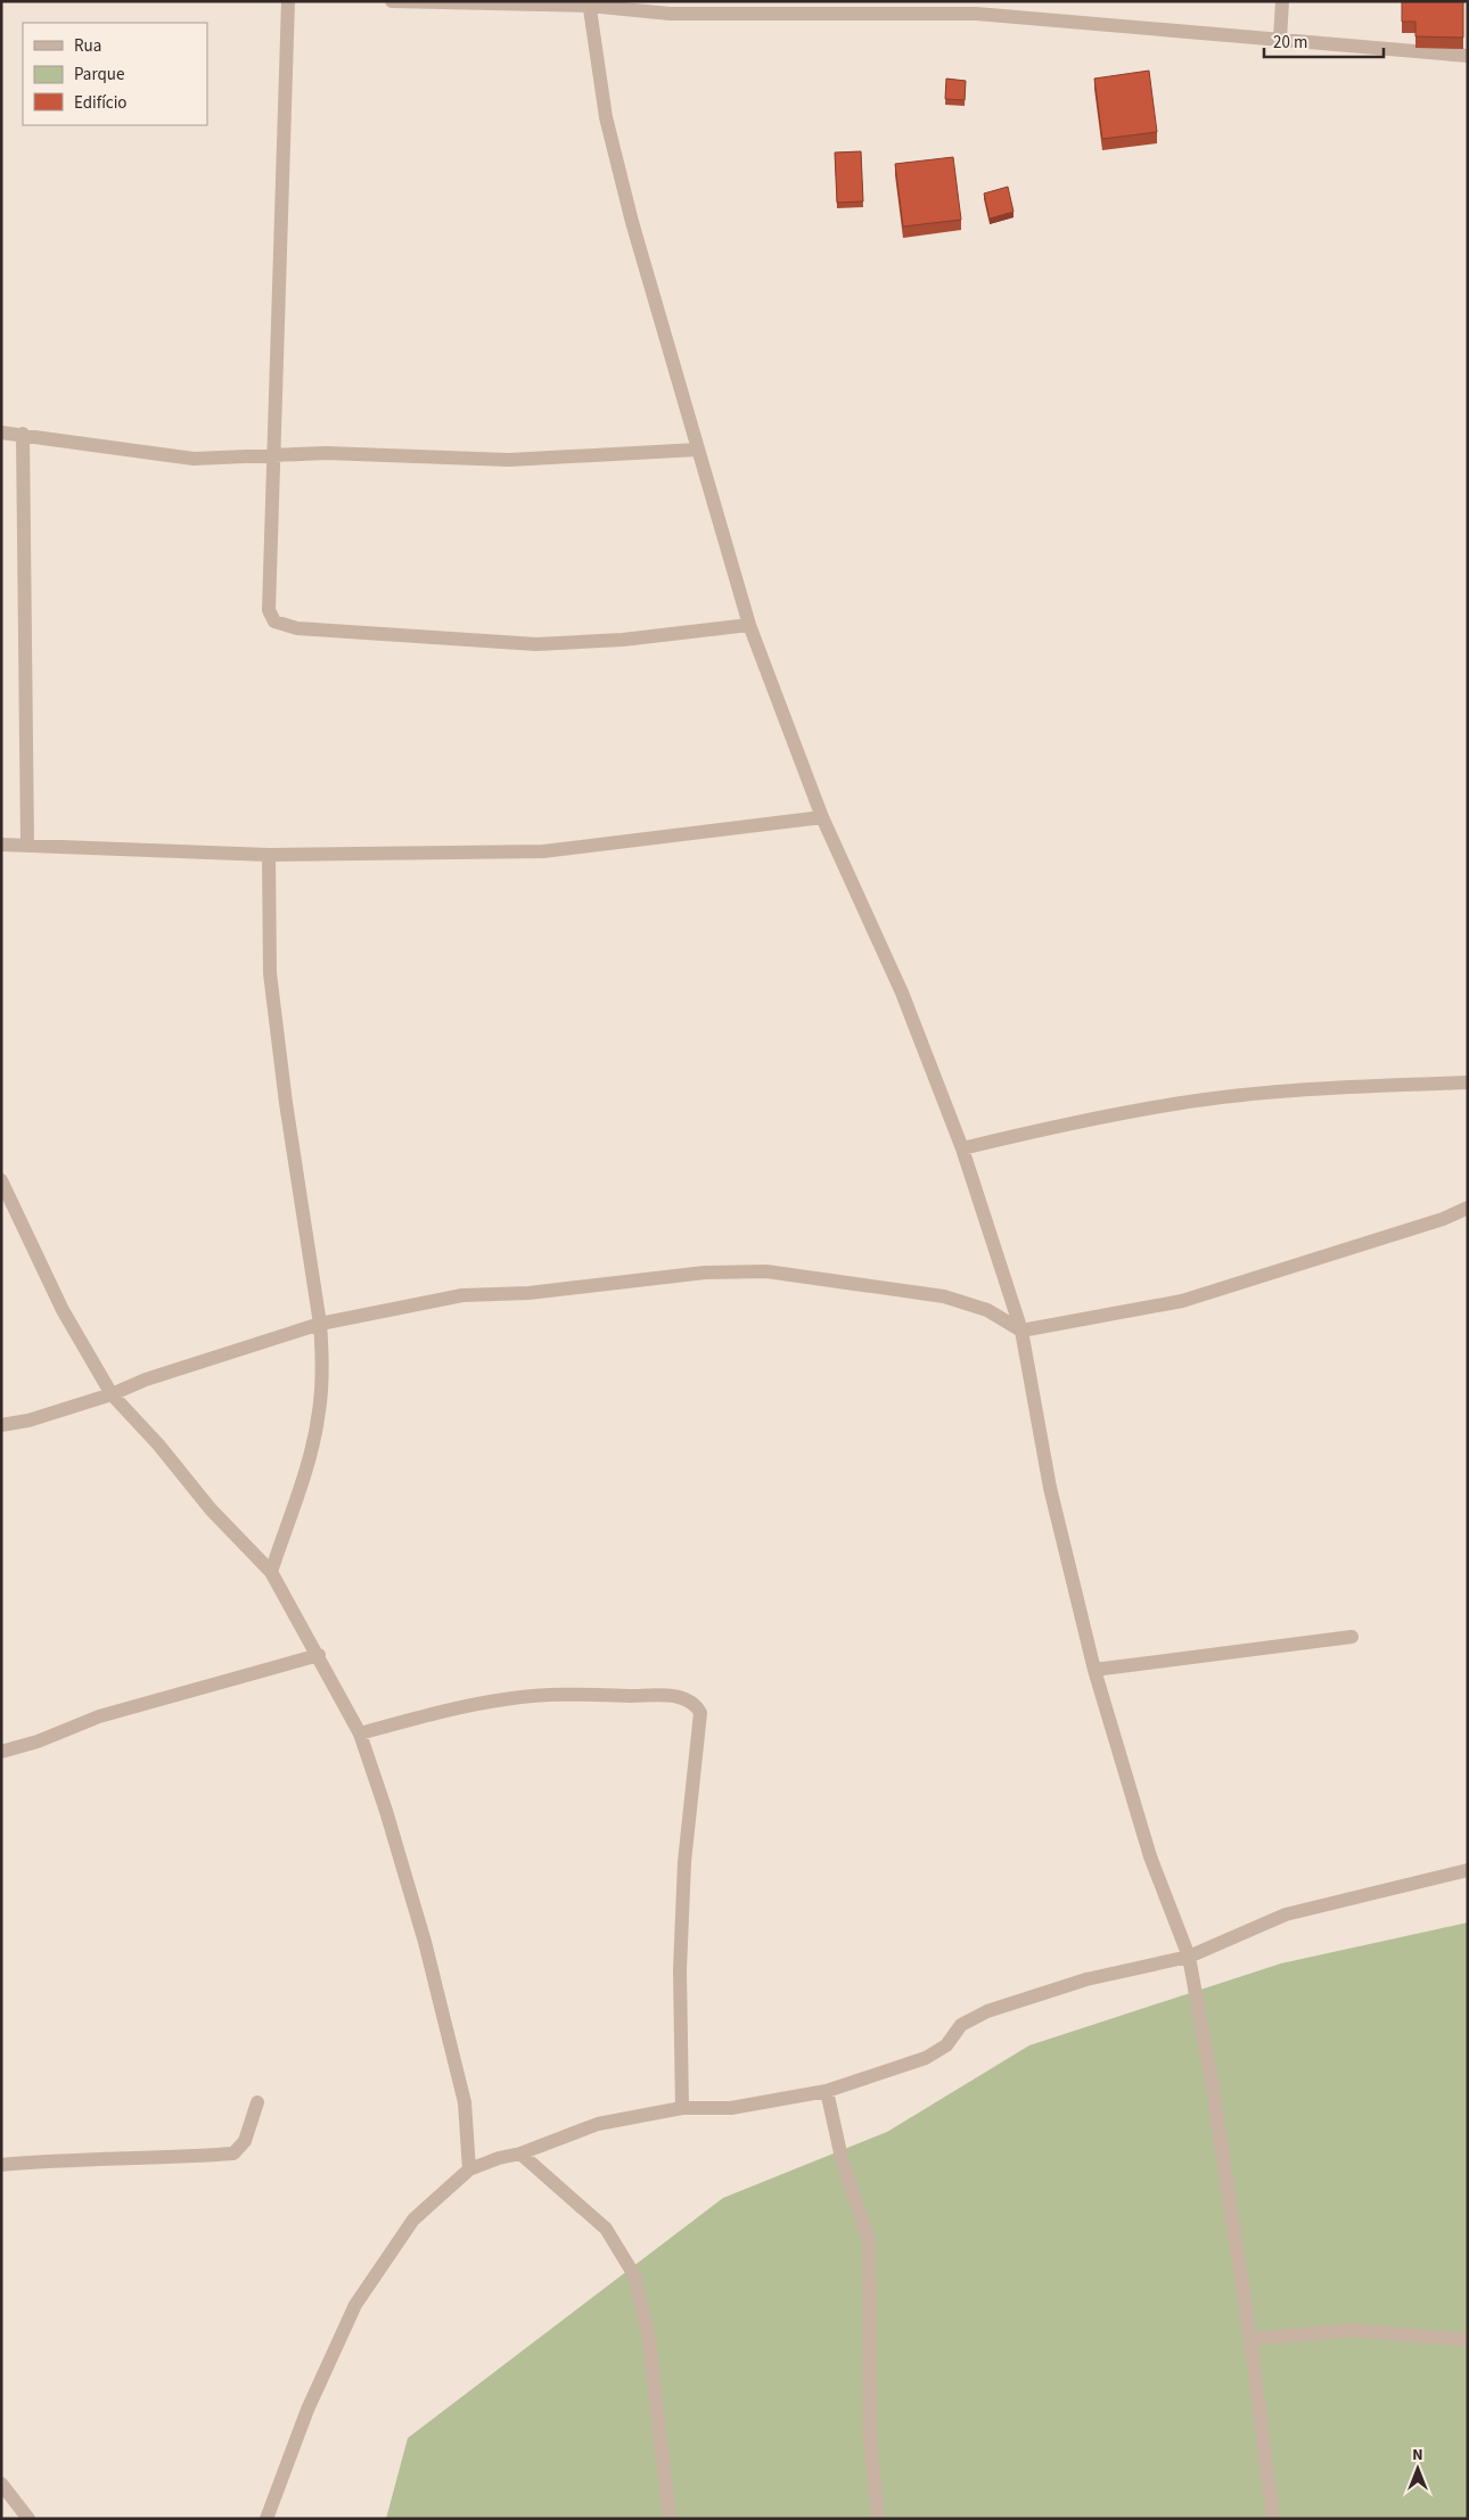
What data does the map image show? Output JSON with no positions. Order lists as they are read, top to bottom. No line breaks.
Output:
{"legend":["Rua","Parque","Edifício"],"scale_bar":"20 m","north":"top"}
